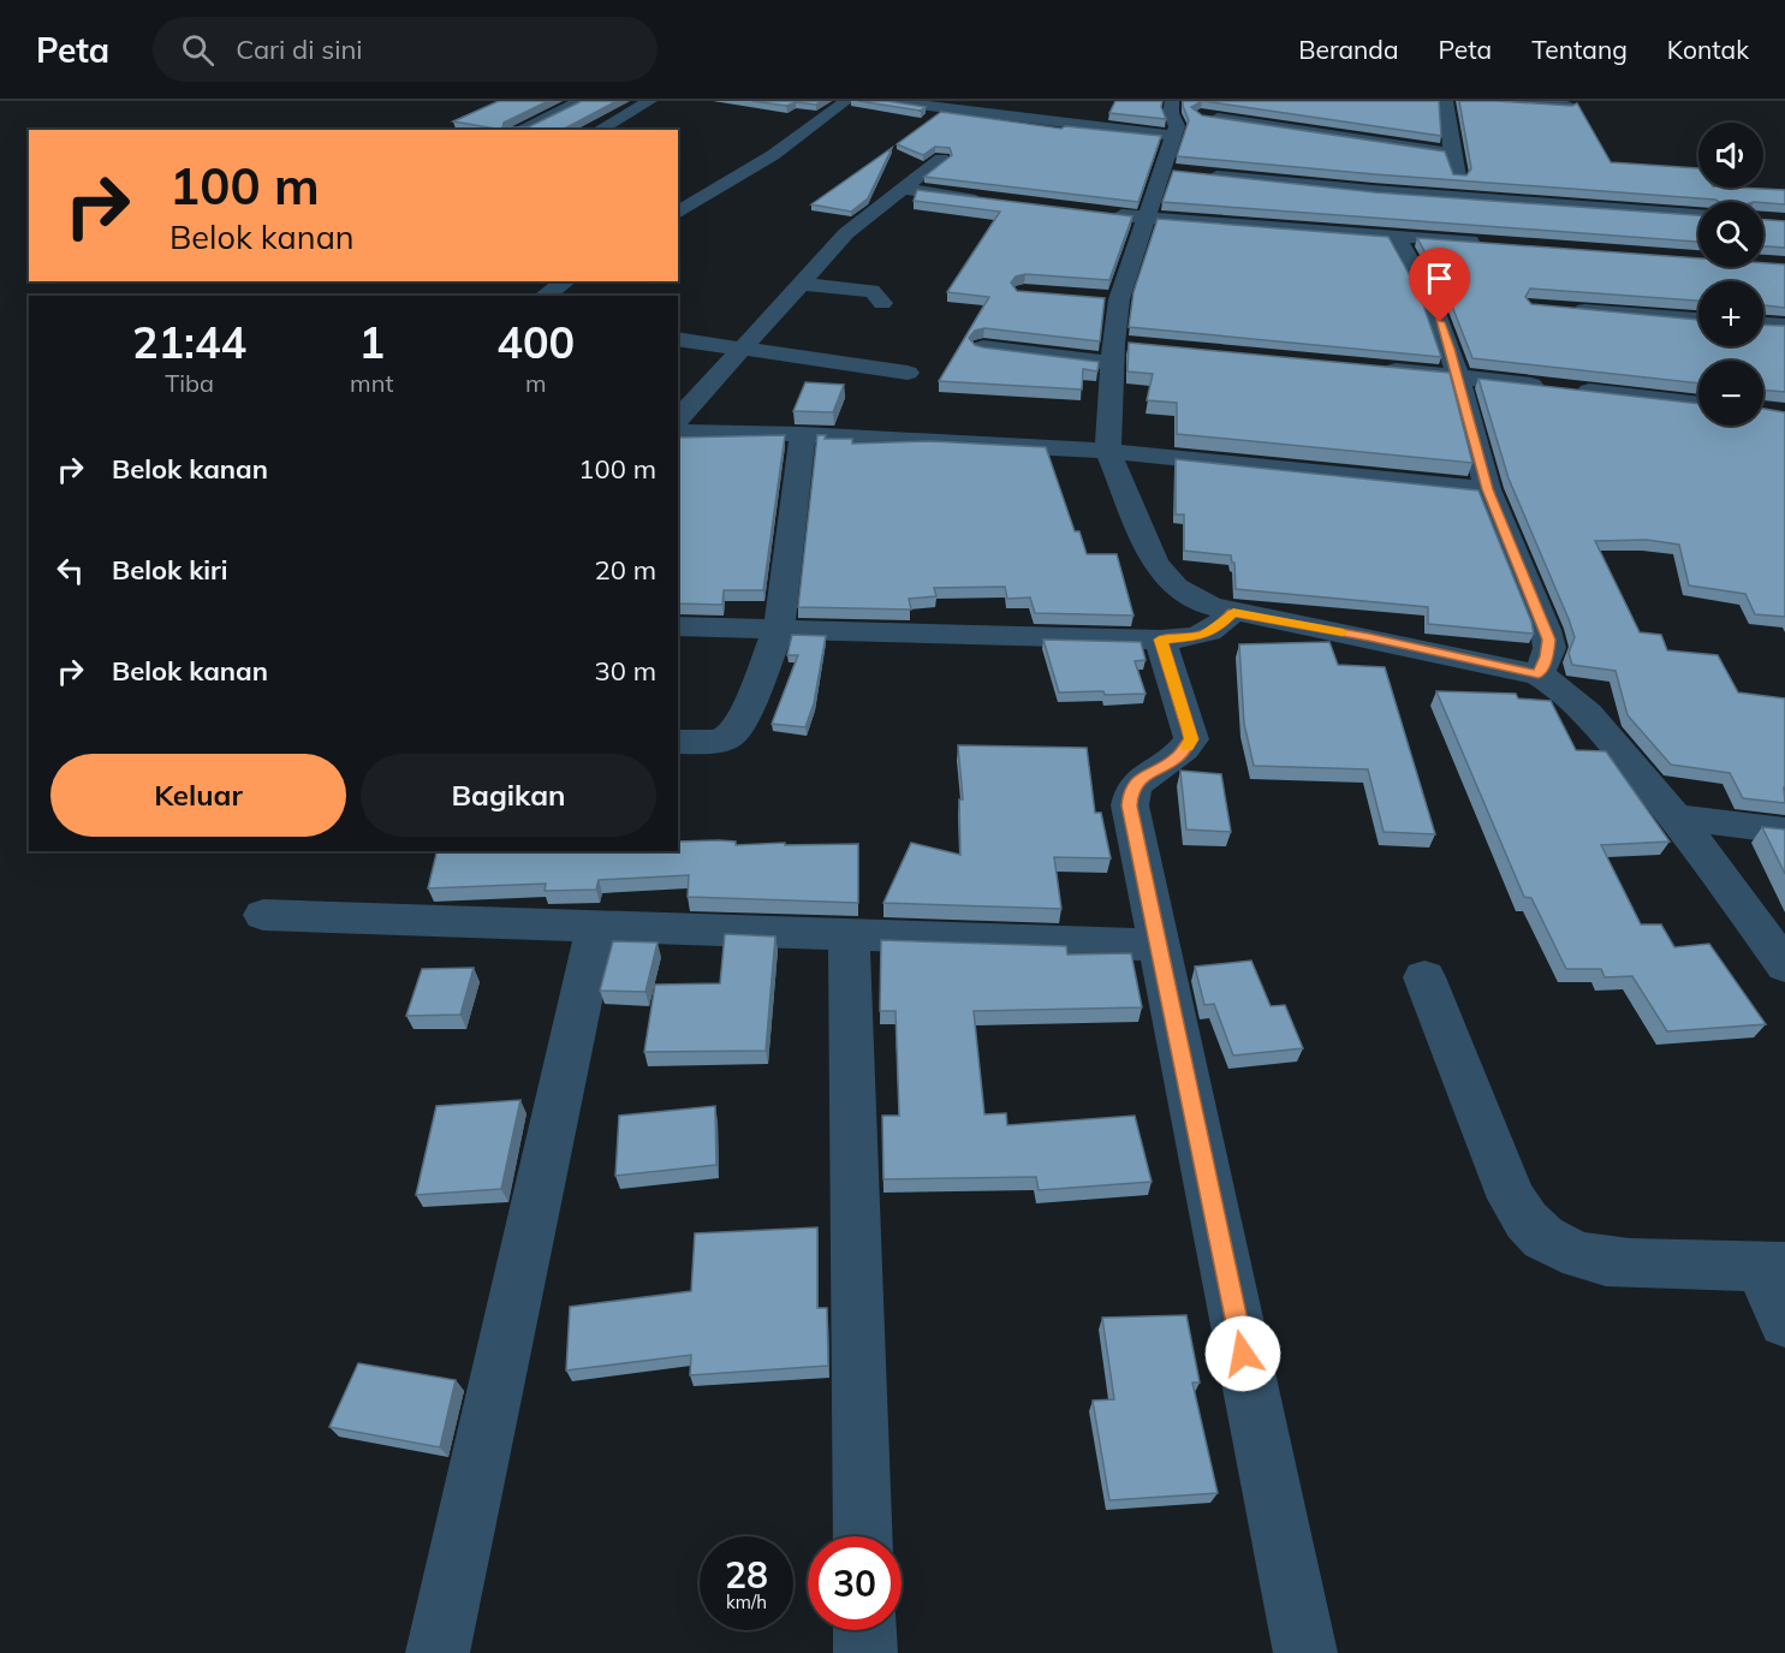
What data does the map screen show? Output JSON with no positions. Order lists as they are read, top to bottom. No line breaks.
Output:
{"page":{"header":"Peta","search":"Cari di sini","nav":["Beranda","Peta","Tentang","Kontak"],"map_buttons":["+","−"],"turn":["100 m","Belok kanan"],"eta":["21:44","Tiba","1","mnt","400","m"],"list":[{"name":"Belok kanan","value":"100 m"},{"name":"Belok kiri","value":"20 m"},{"name":"Belok kanan","value":"30 m"}],"buttons":["Keluar","Bagikan"],"speed":"28 km/h","limit":"30"}}
